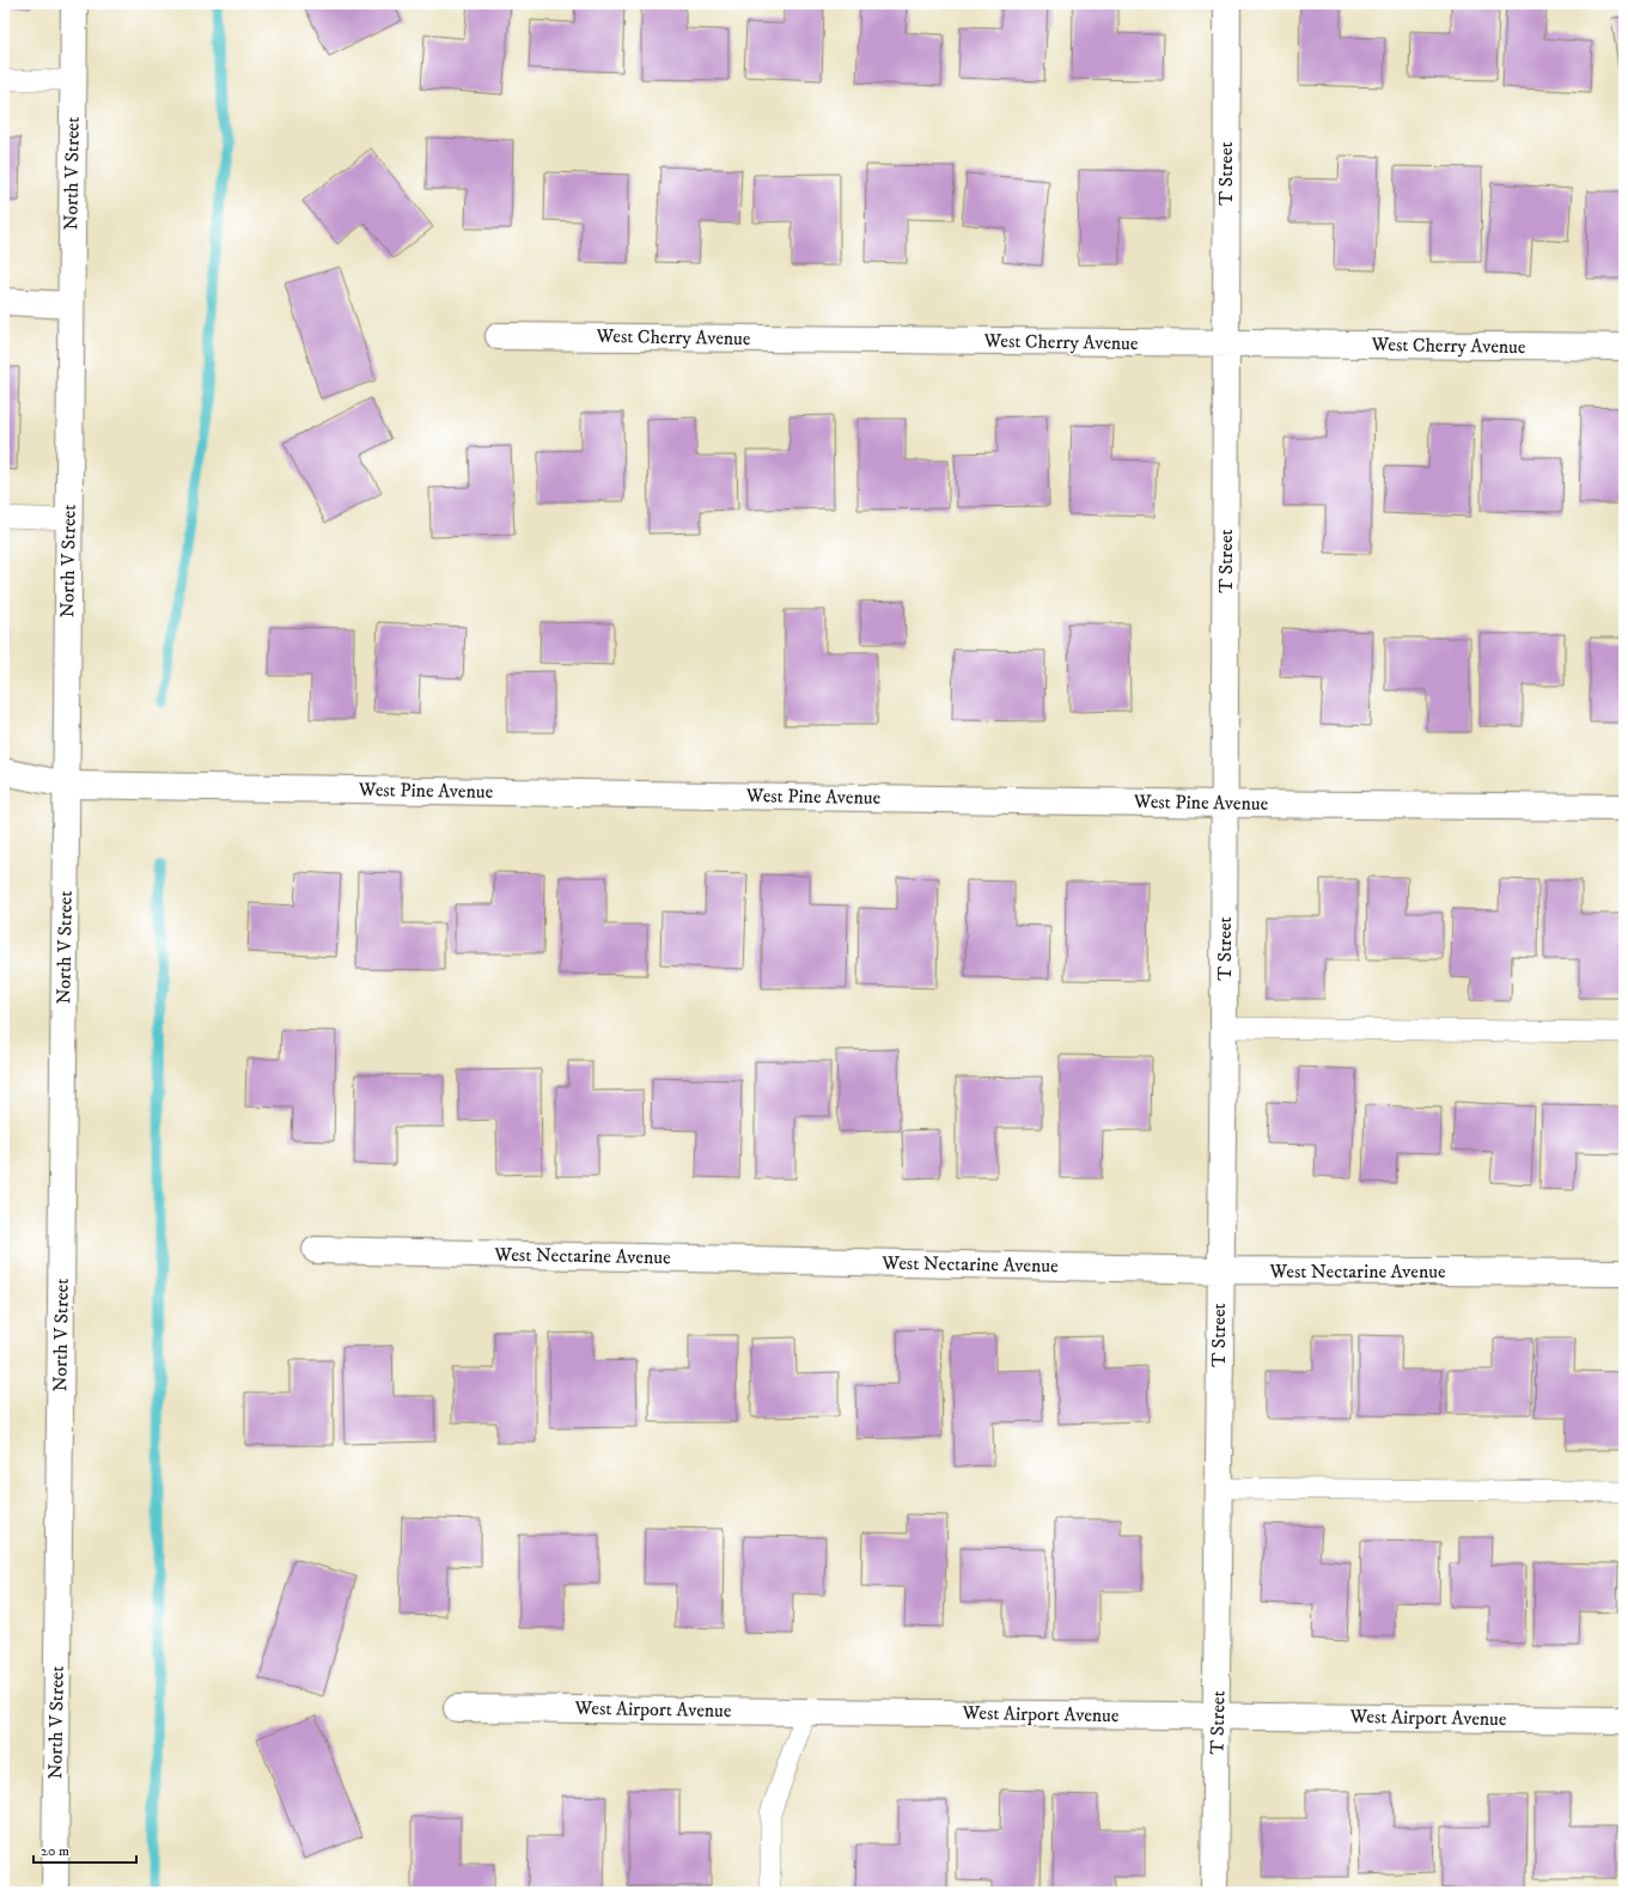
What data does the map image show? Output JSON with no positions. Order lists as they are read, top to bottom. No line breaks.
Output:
{"streets":{"street":["North V Street","T Street","West Cherry Avenue","West Pine Avenue","West Nectarine Avenue","West Airport Avenue"]},"crossings":[["North V Street","West Pine Avenue"],["T Street","West Cherry Avenue"],["T Street","West Pine Avenue"],["T Street","West Nectarine Avenue"],["T Street","West Airport Avenue"]],"scale_bar":"20 m"}
